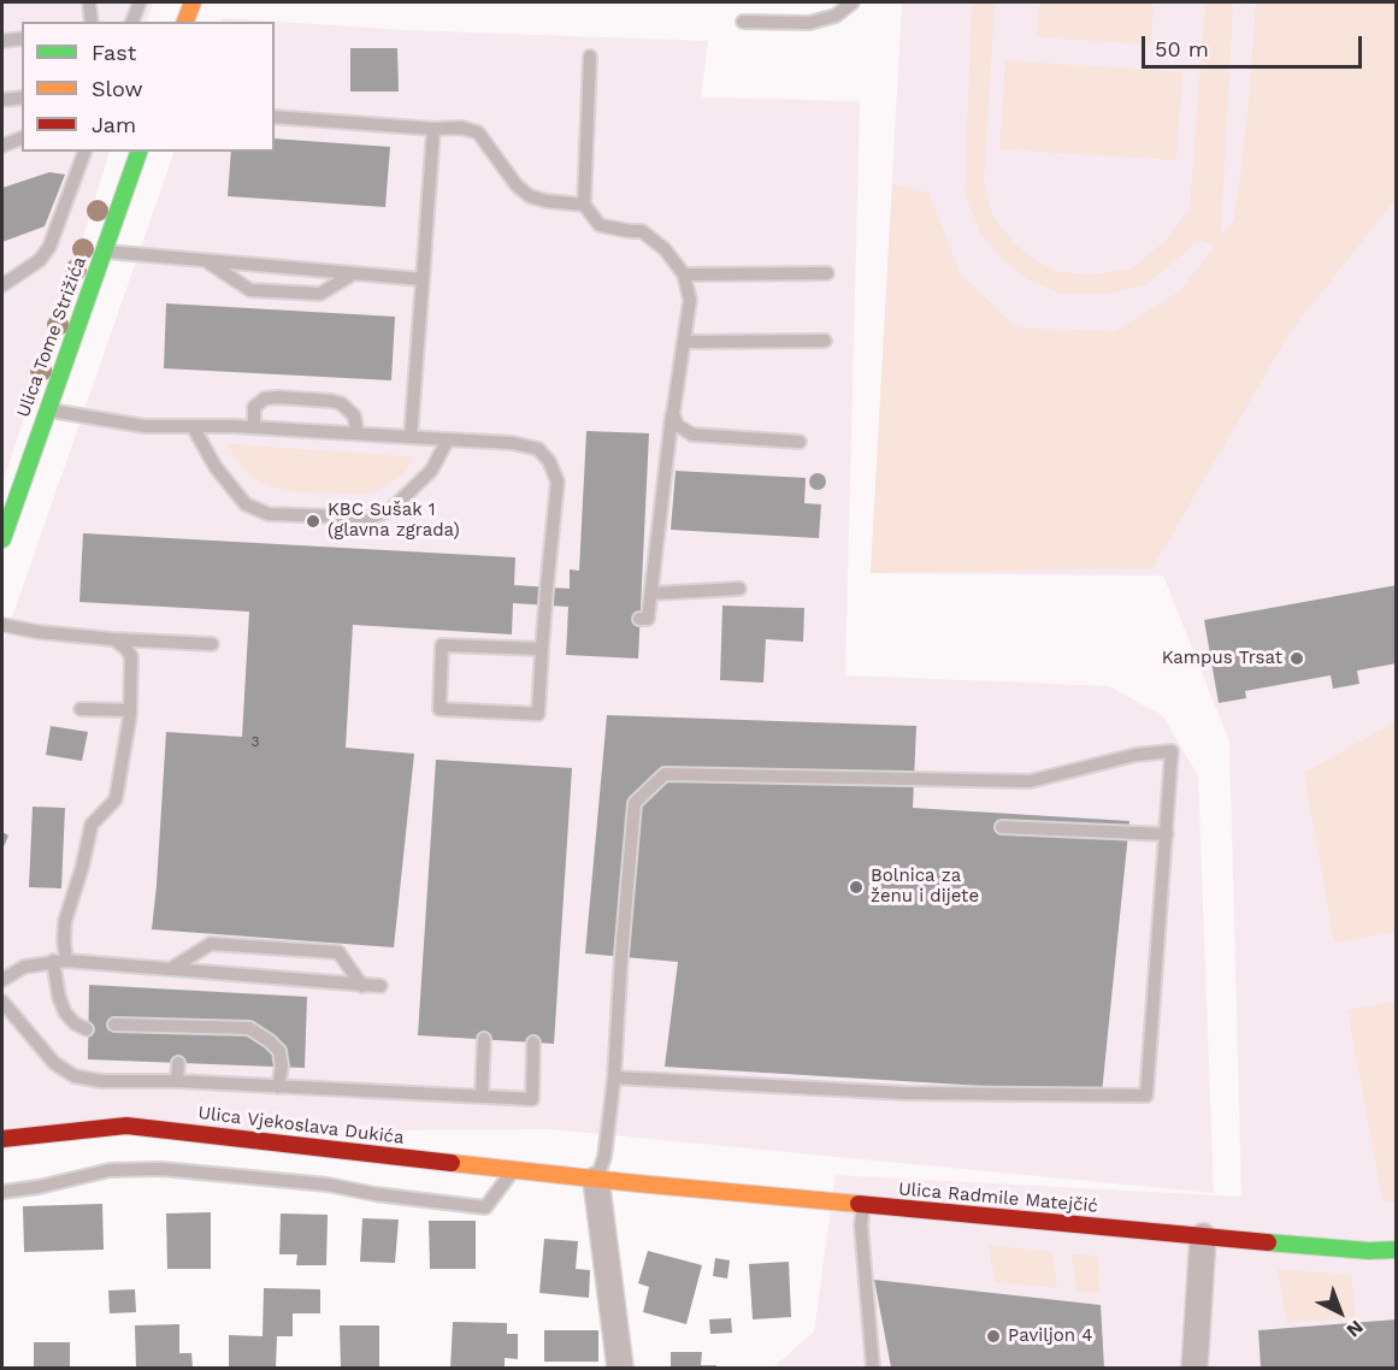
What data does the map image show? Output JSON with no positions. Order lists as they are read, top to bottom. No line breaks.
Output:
{"streets":{"street":["Ulica Tome Strižića","Ulica Vjekoslava Dukića","Ulica Radmile Matejčić"]},"crossings":[["Ulica Vjekoslava Dukića","Ulica Radmile Matejčić"]],"places":["KBC Sušak 1 (glavna zgrada)","Kampus Trsat","Bolnica za ženu i dijete","Paviljon 4"],"house_numbers":["3"],"legend":["Fast","Slow","Jam"],"scale_bar":"50 m","north":"bottom right"}
